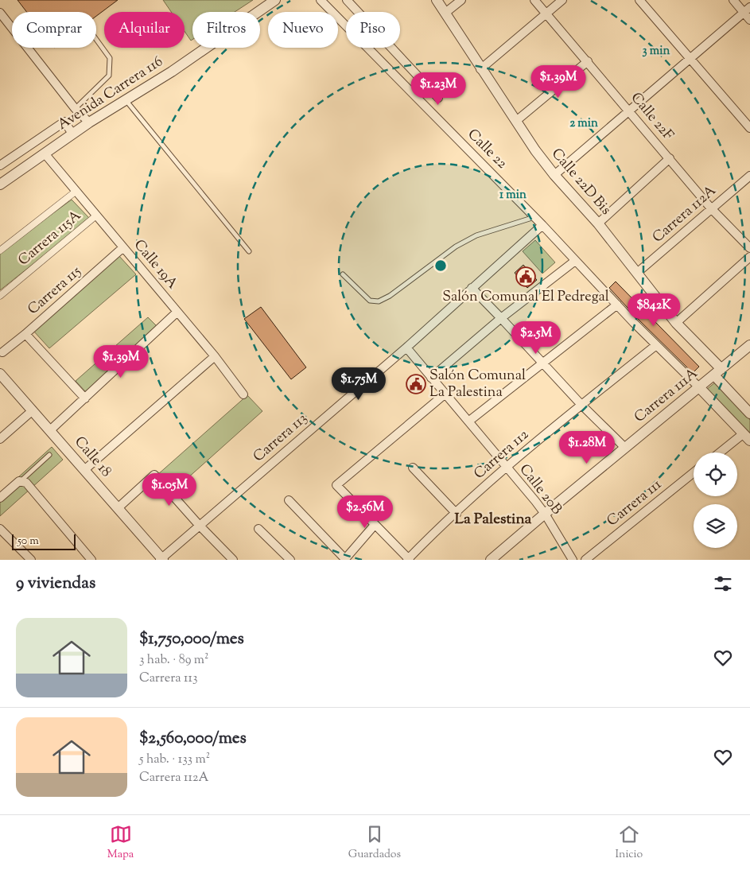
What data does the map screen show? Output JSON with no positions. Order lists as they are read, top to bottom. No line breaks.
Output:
{"streets":{"street":["Avenida Carrera 116","Calle 22F","Calle 22","Calle 22D Bis","Carrera 112A","Carrera 115A","Calle 19A","Carrera 115","Carrera 111A","Carrera 113","Carrera 112","Calle 18","Calle 20B","Carrera 111"]},"crossings":[["Avenida Carrera 116","Calle 19A"],["Calle 22F","Carrera 112A"],["Calle 22","Carrera 111A"],["Calle 22","Carrera 113"],["Calle 22","Carrera 112"],["Calle 22D Bis","Carrera 112A"],["Calle 22D Bis","Carrera 111A"],["Carrera 115A","Calle 19A"],["Calle 19A","Carrera 115"],["Carrera 111A","Calle 20B"],["Carrera 113","Calle 18"],["Carrera 113","Calle 20B"],["Carrera 112","Calle 20B"]],"districts":["La Palestina"],"places":{"public building":["Salón Comunal El Pedregal","Salón Comunal La Palestina"]},"scale_bar":"50 m","page":{"chip":["Comprar","Alquilar","Filtros","Nuevo","Piso"],"price":["$1.39M","$1.23M","$842K","$2.5M","$1.39M","$1.75M","$1.28M","$1.05M","$2.56M"],"scale":"50 m","heading":"9 viviendas","list":[{"name":"$1,750,000/mes","note":"3 hab. · 89 m² · Carrera 113"},{"name":"$2,560,000/mes","note":"5 hab. · 133 m² · Carrera 112A"}],"tabs":["Mapa","Guardados","Inicio"]},"rings":["3 min","2 min","1 min"]}
